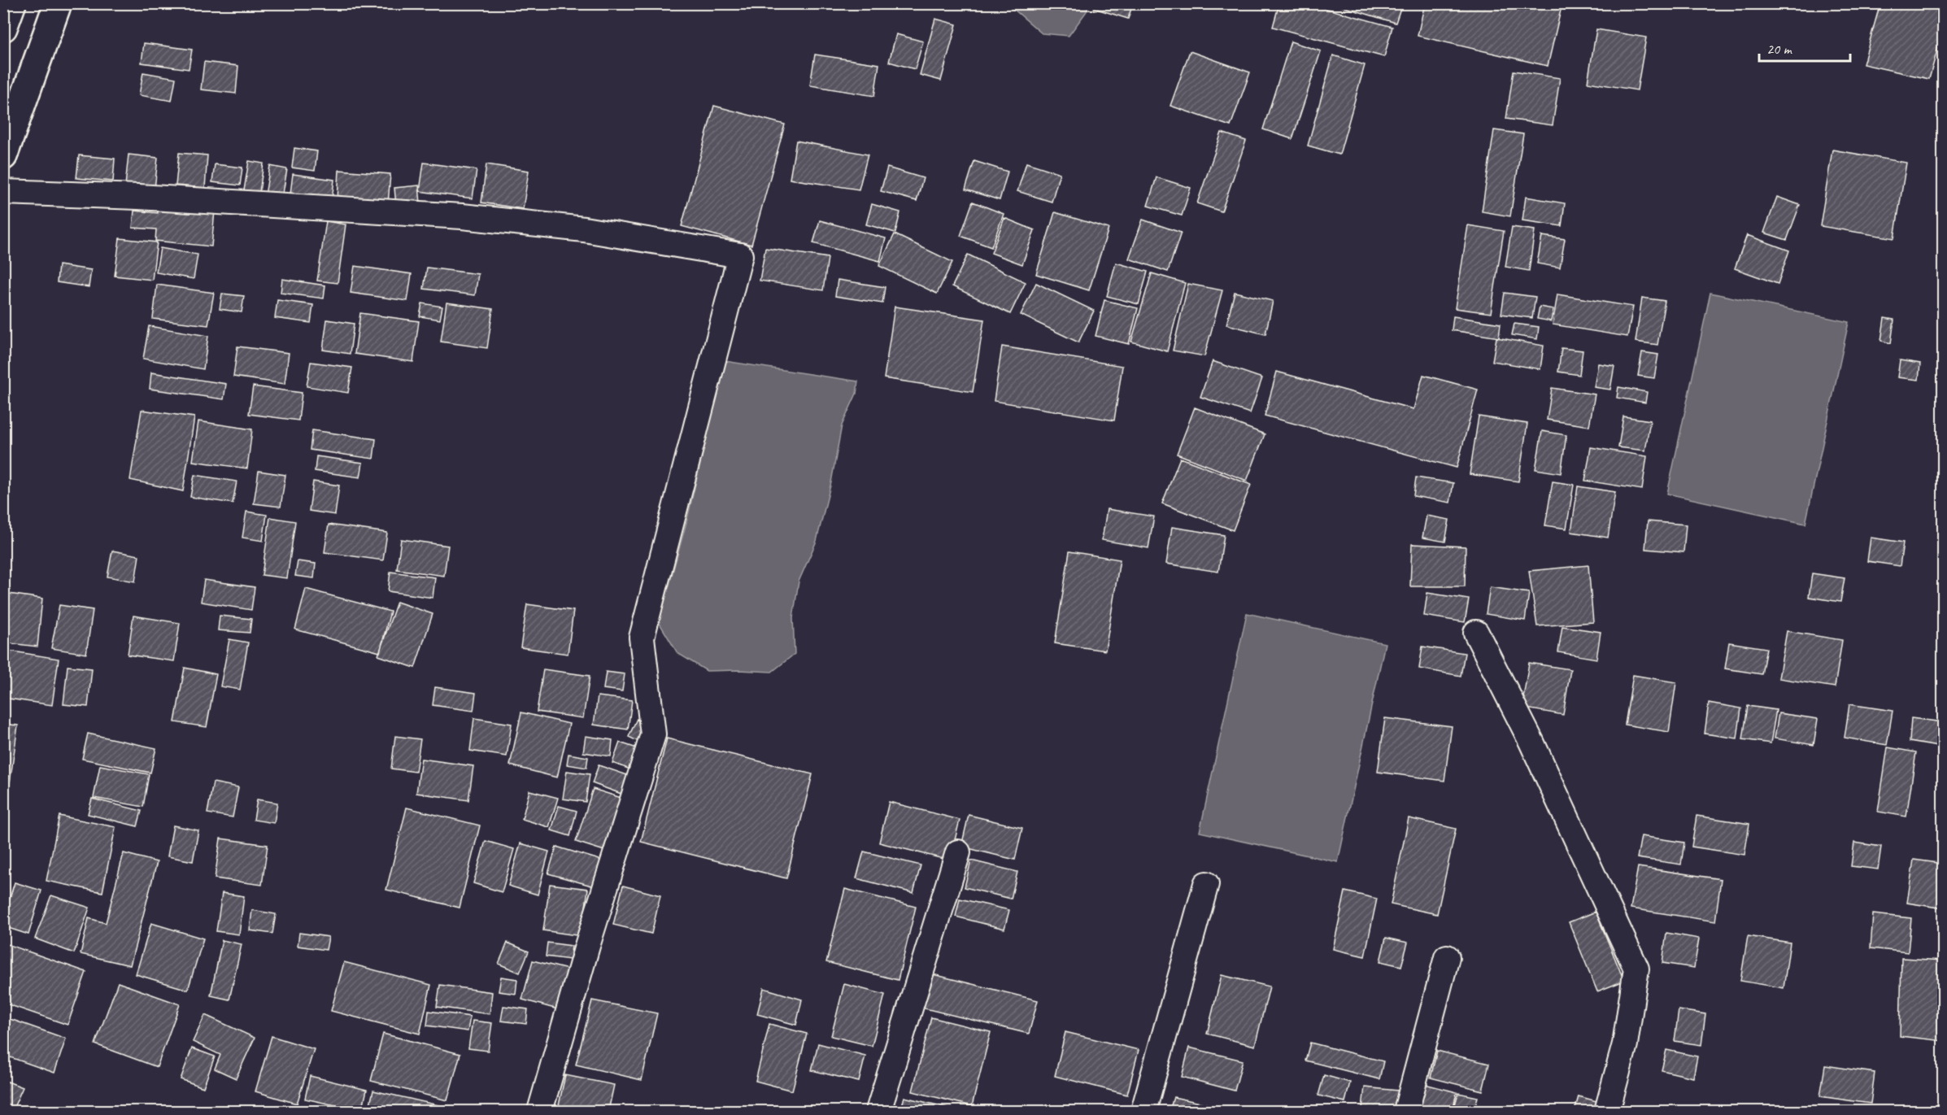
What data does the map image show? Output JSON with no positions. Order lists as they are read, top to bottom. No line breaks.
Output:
{"scale_bar":"20 m"}
